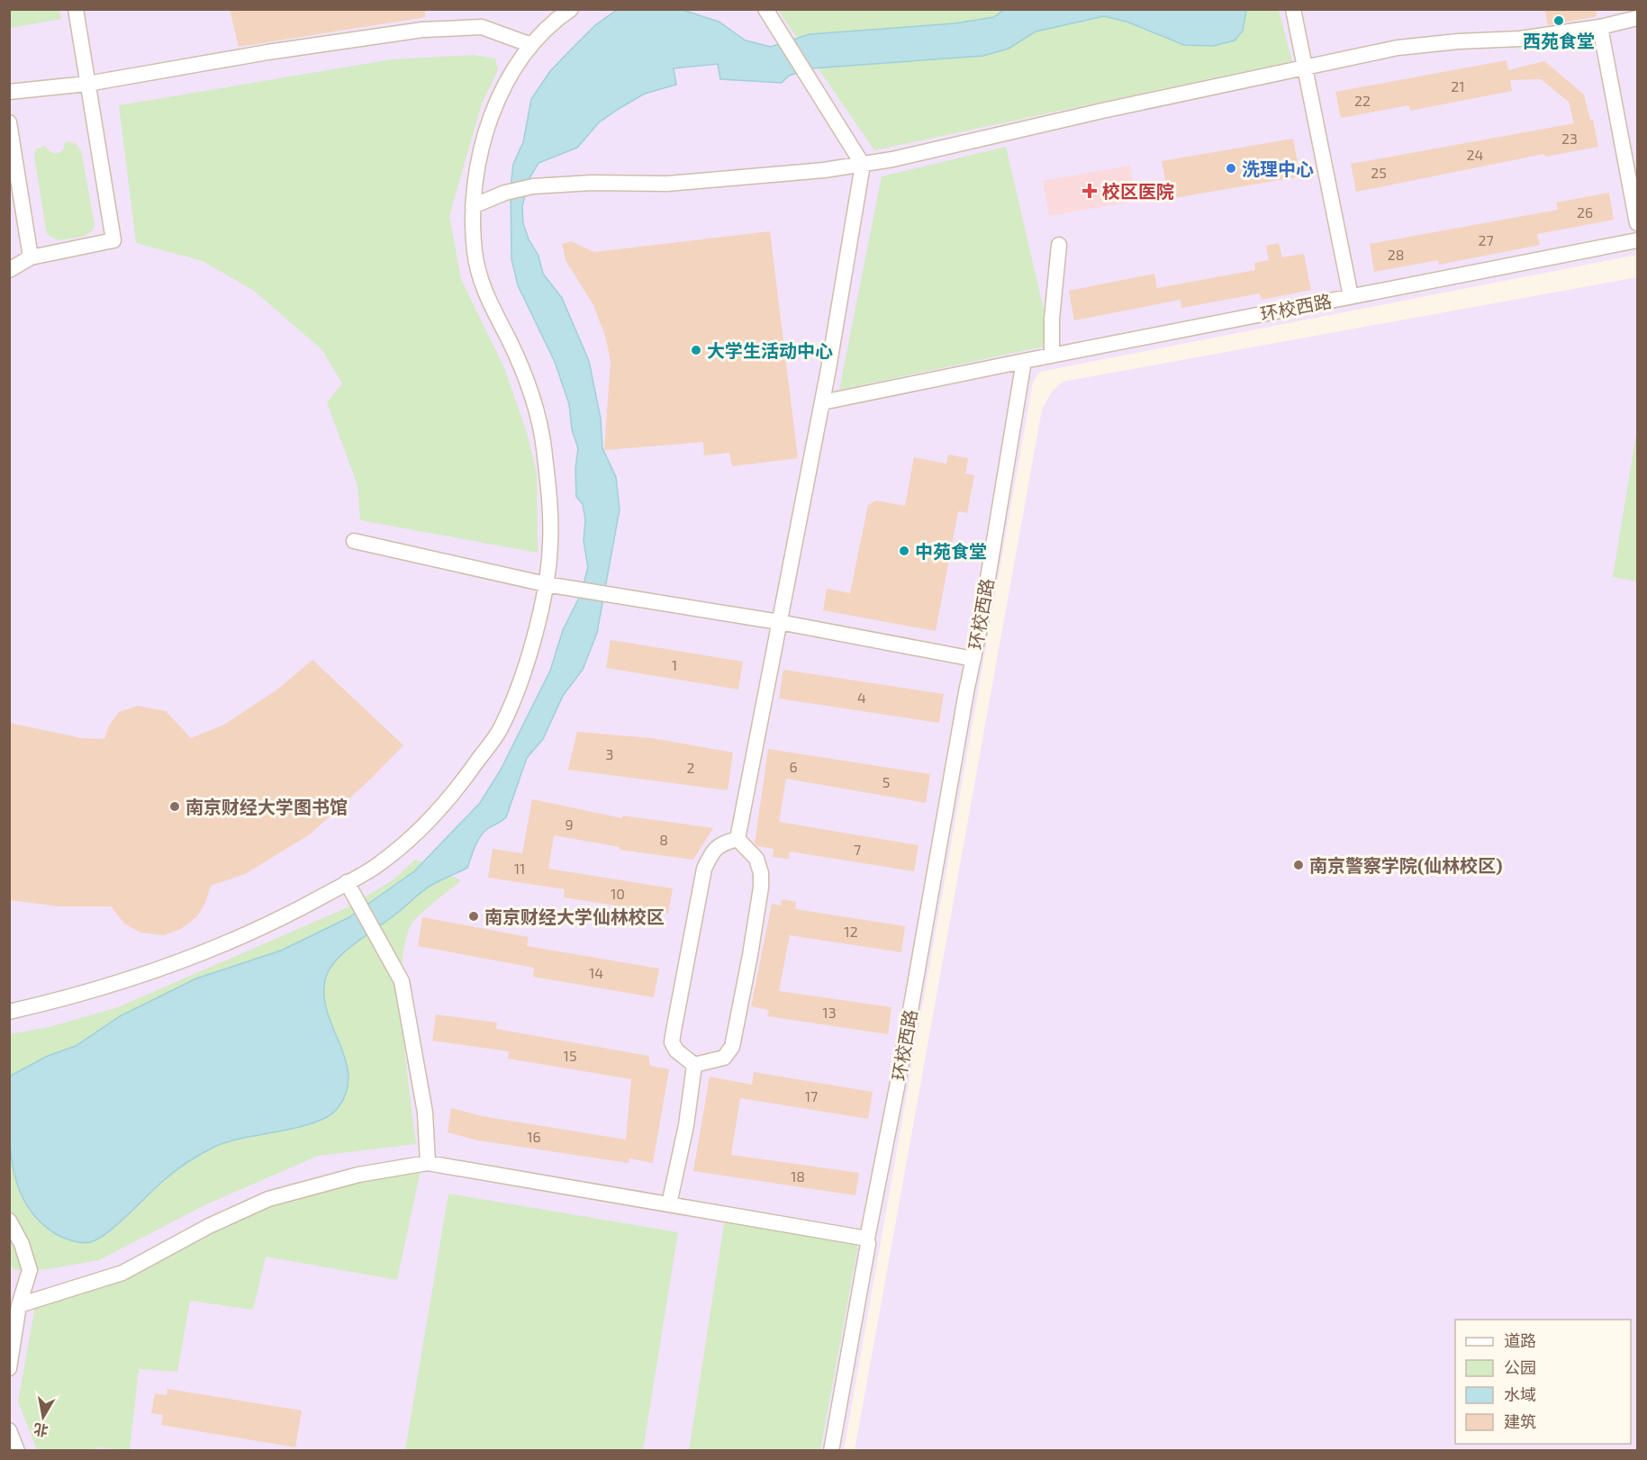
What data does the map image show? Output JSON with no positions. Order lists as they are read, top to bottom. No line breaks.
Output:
{"streets":{"street":["环校西路"]},"places":{"other":["西苑食堂","洗理中心","大学生活动中心","中苑食堂","南京财经大学图书馆","南京警察学院(仙林校区)","南京财经大学仙林校区"],"health":["校区医院"]},"house_numbers":["21","22","23","24","25","26","27","28","1","4","3","6","2","5","9","8","7","11","10","12","14","13","15","17","16","18"],"legend":["道路","公园","水域","建筑"],"north":"bottom"}
